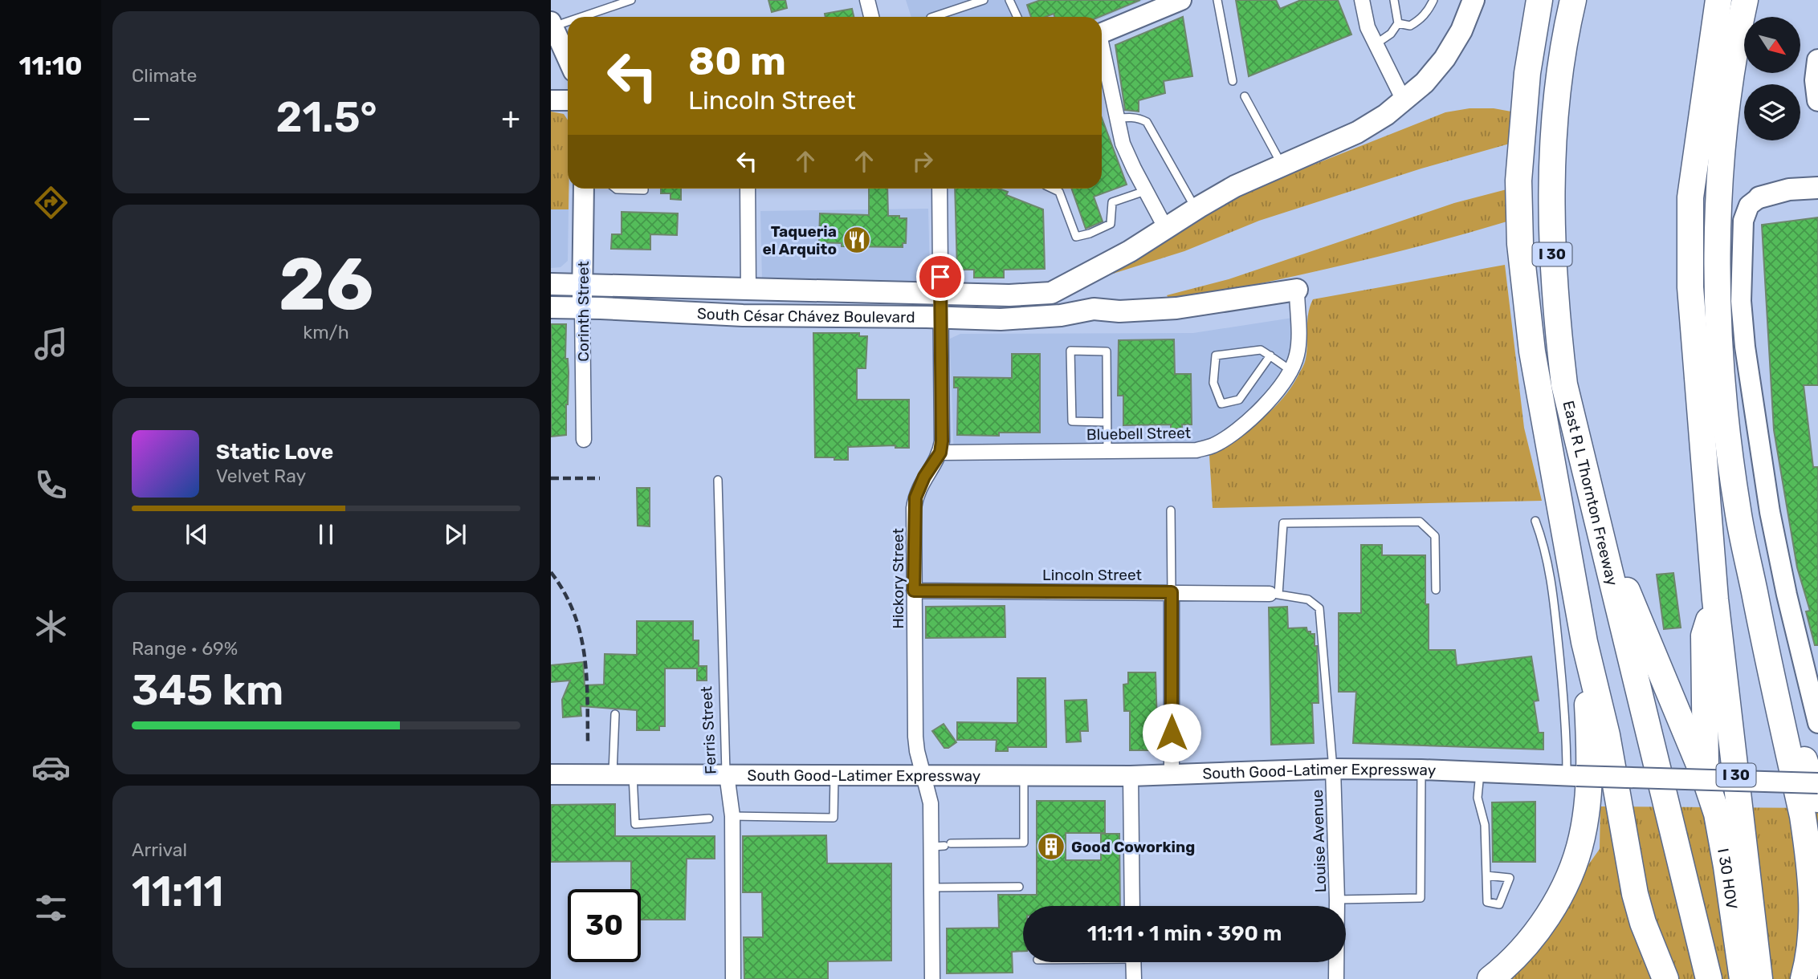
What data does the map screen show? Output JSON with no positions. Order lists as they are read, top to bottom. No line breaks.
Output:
{"streets":{"highway":["I 30","East R L Thornton Freeway","I 30 HOV"],"main road":["Corinth Street","South César Chávez Boulevard","South Good-Latimer Expressway"],"street":["Bluebell Street","Lincoln Street","Hickory Street","Ferris Street","Louise Avenue"]},"crossings":[["I 30","I 30 HOV"],["Corinth Street","South César Chávez Boulevard"],["South César Chávez Boulevard","Bluebell Street"],["Bluebell Street","Hickory Street"],["East R L Thornton Freeway","I 30 HOV"],["Lincoln Street","Hickory Street"],["Hickory Street","South Good-Latimer Expressway"],["Ferris Street","South Good-Latimer Expressway"],["South Good-Latimer Expressway","Louise Avenue"]],"places":{"restaurant":["Taqueria el Arquito"],"building":["Good Coworking"]},"north":"bottom right","page":{"tabs":"11:10","tile":["Climate",["26","km/h"],["Range · 69%","345 km"],["Arrival","11:11"]],"turn":["80 m","Lincoln Street"],"heat":["−","21.5°","+"],"song":["Static Love","Velvet Ray"],"limit":"30","trip":"11:11 · 1 min · 390 m"}}
